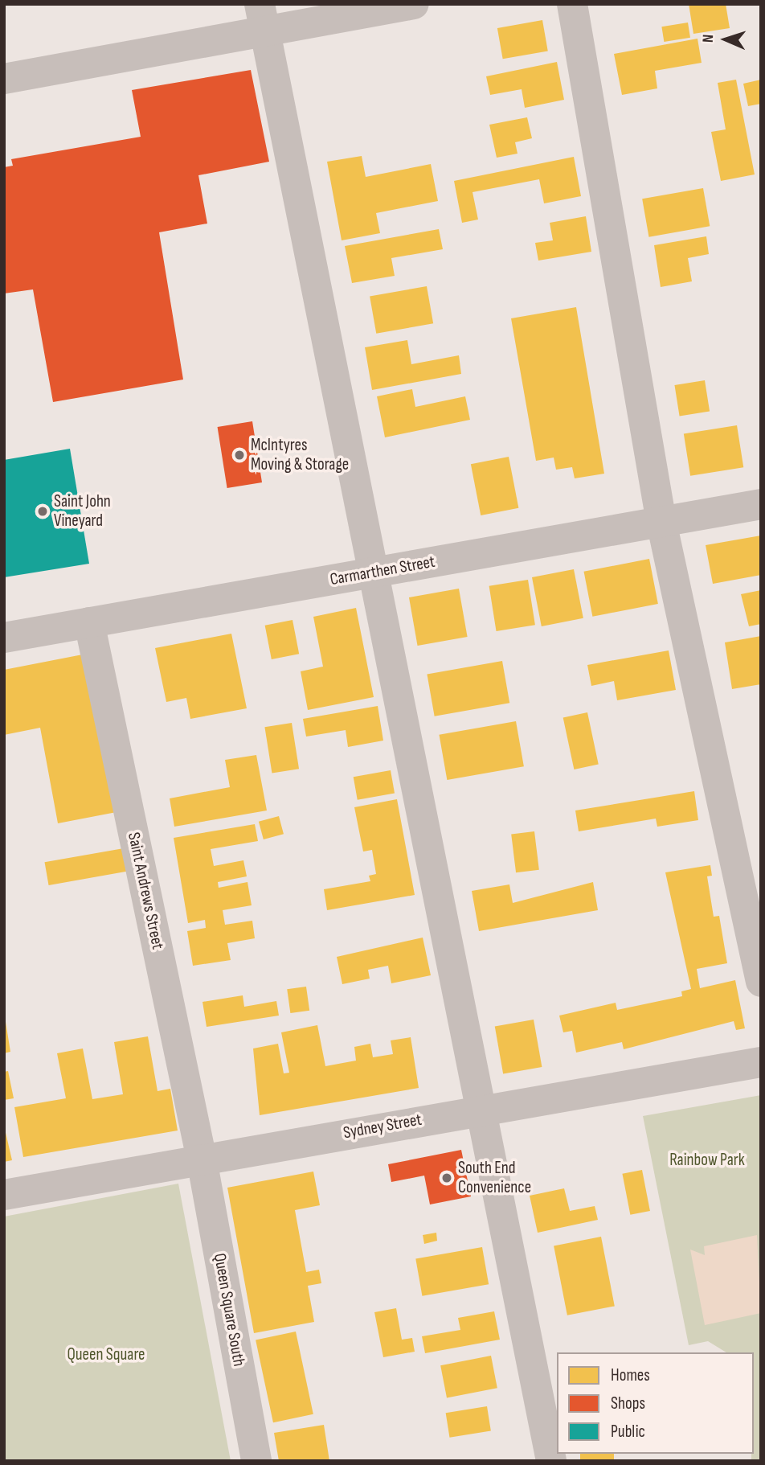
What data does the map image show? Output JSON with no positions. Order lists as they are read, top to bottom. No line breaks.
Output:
{"streets":{"street":["Carmarthen Street","Saint Andrews Street","Sydney Street","Queen Square South"]},"crossings":[["Carmarthen Street","Saint Andrews Street"],["Saint Andrews Street","Sydney Street"],["Saint Andrews Street","Queen Square South"],["Sydney Street","Queen Square South"]],"parks":["Rainbow Park","Queen Square"],"places":["McIntyres Moving & Storage","Saint John Vineyard","South End Convenience"],"legend":["Homes","Shops","Public"],"north":"left"}
